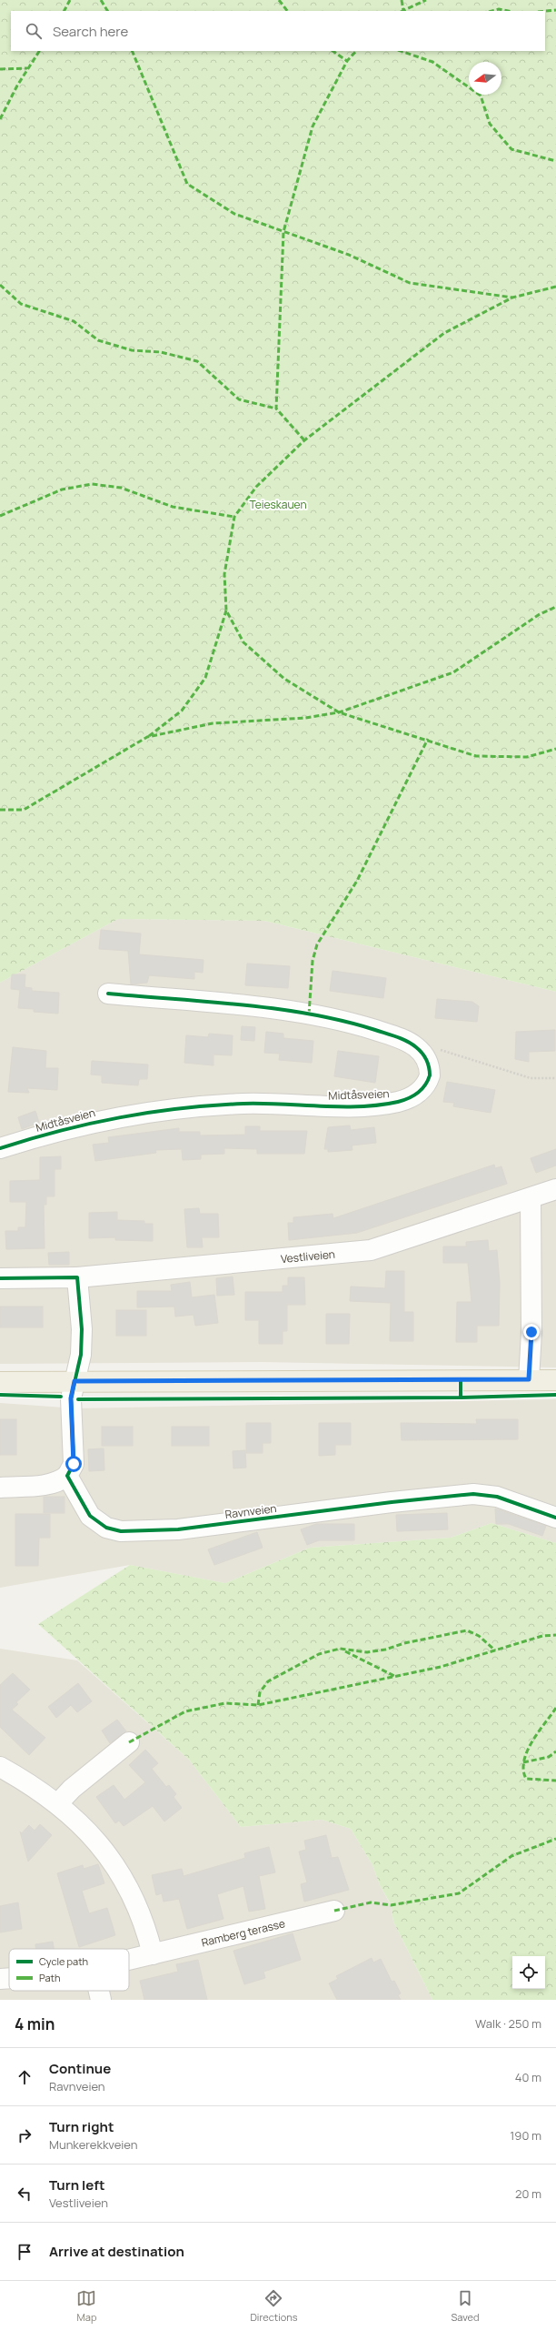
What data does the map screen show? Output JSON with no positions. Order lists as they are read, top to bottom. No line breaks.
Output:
{"streets":{"street":["Midtåsveien","Vestliveien","Ravnveien","Ramberg terasse"]},"parks":["Teieskauen"],"legend":["Cycle path","Path"],"north":"left","page":{"search":"Search here","heading":["4 min","Walk · 250 m"],"list":[["Continue","Ravnveien","40 m"],["Turn right","Munkerekkveien","190 m"],["Turn left","Vestliveien","20 m"],"Arrive at destination"],"nav":["Map","Directions","Saved"]}}
